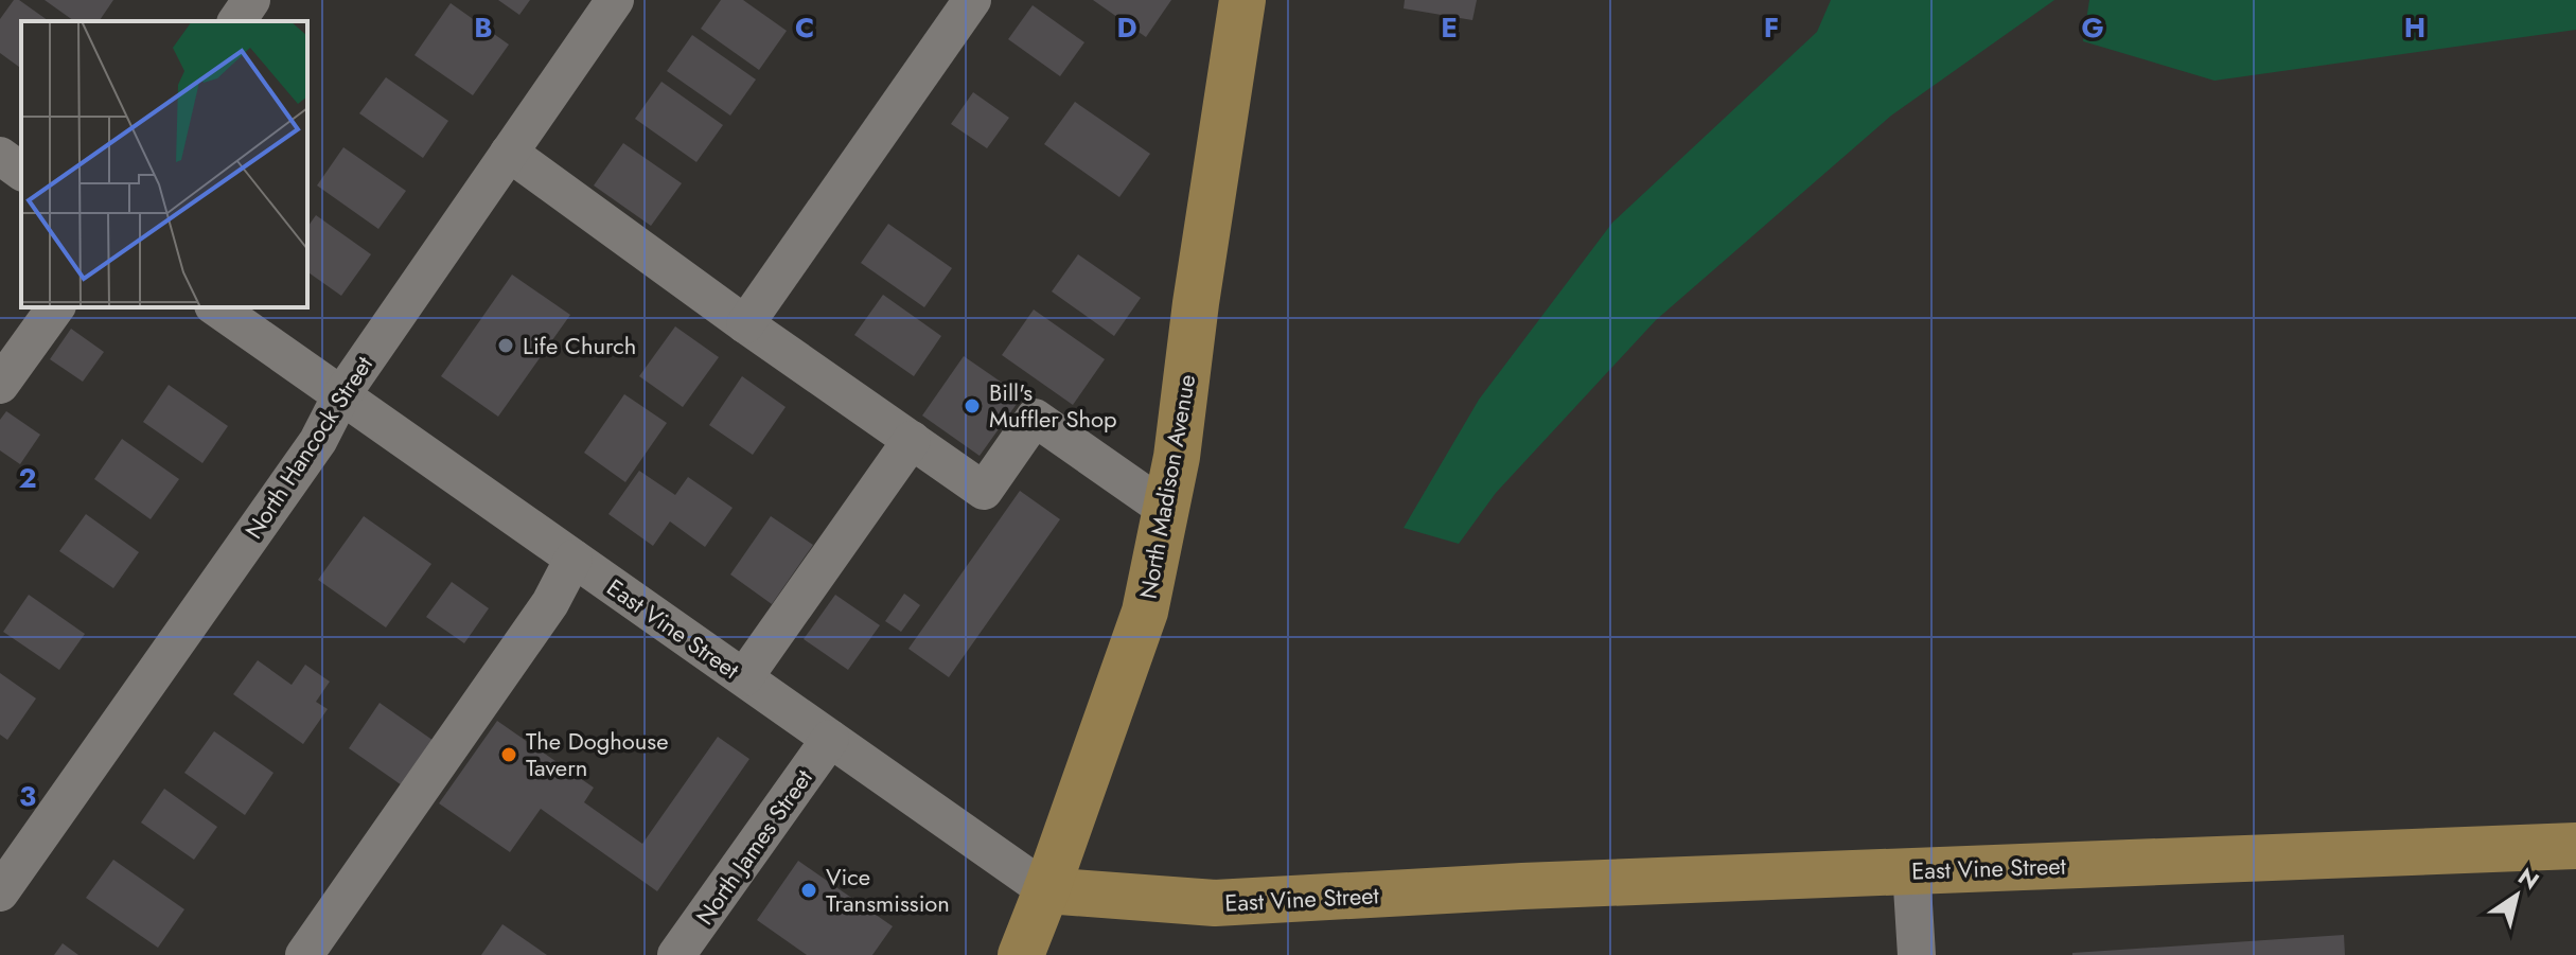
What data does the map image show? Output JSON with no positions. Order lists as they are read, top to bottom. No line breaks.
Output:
{"streets":{"main road":["North Madison Avenue","East Vine Street"],"street":["North Hancock Street","North James Street"]},"crossings":[["North Hancock Street","East Vine Street"],["North Madison Avenue","East Vine Street"],["East Vine Street","North James Street"]],"places":["Life Church","Bill's Muffler Shop","The Doghouse Tavern","Vice Transmission"],"north":"top right","grid":{"columns":["B","C","D","E","F","G","H"],"rows":["2","3"]}}
